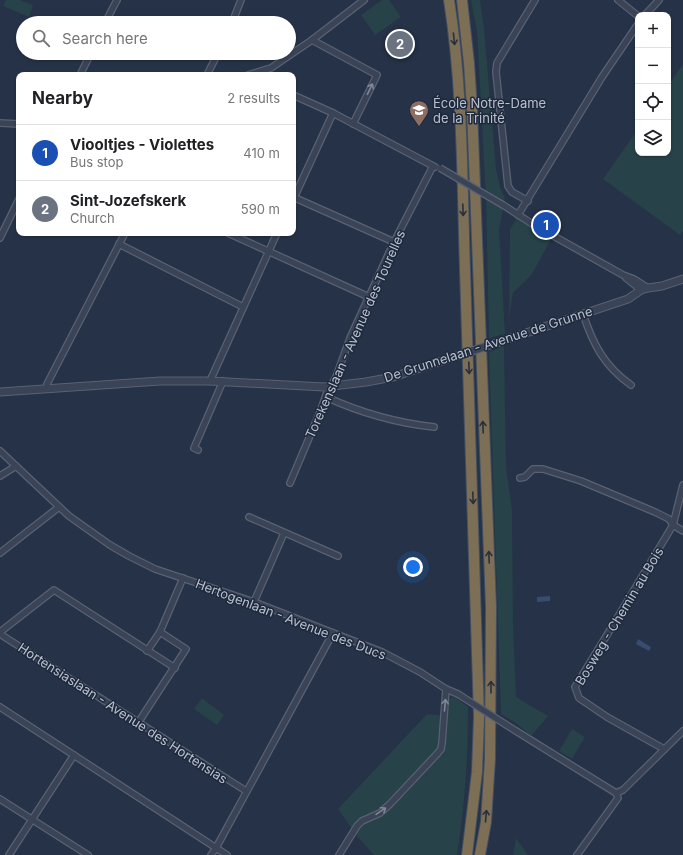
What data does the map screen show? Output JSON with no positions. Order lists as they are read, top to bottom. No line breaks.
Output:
{"streets":{"street":["Torekenslaan - Avenue des Tourelles","De Grunnelaan - Avenue de Grunne","Bosweg - Chemin au Bois","Hertogenlaan - Avenue des Ducs","Hortensiaslaan - Avenue des Hortensias"]},"crossings":[["Torekenslaan - Avenue des Tourelles","De Grunnelaan - Avenue de Grunne"]],"places":{"school or university":["École Notre-Dame de la Trinité"]},"page":{"map_buttons":["+","−"],"search":"Search here","pins":["2","1"],"heading":["Nearby","2 results"],"list":[{"mark":"1","name":"Viooltjes - Violettes","note":"Bus stop","value":"410 m"},{"mark":"2","name":"Sint-Jozefskerk","note":"Church","value":"590 m"}]}}
